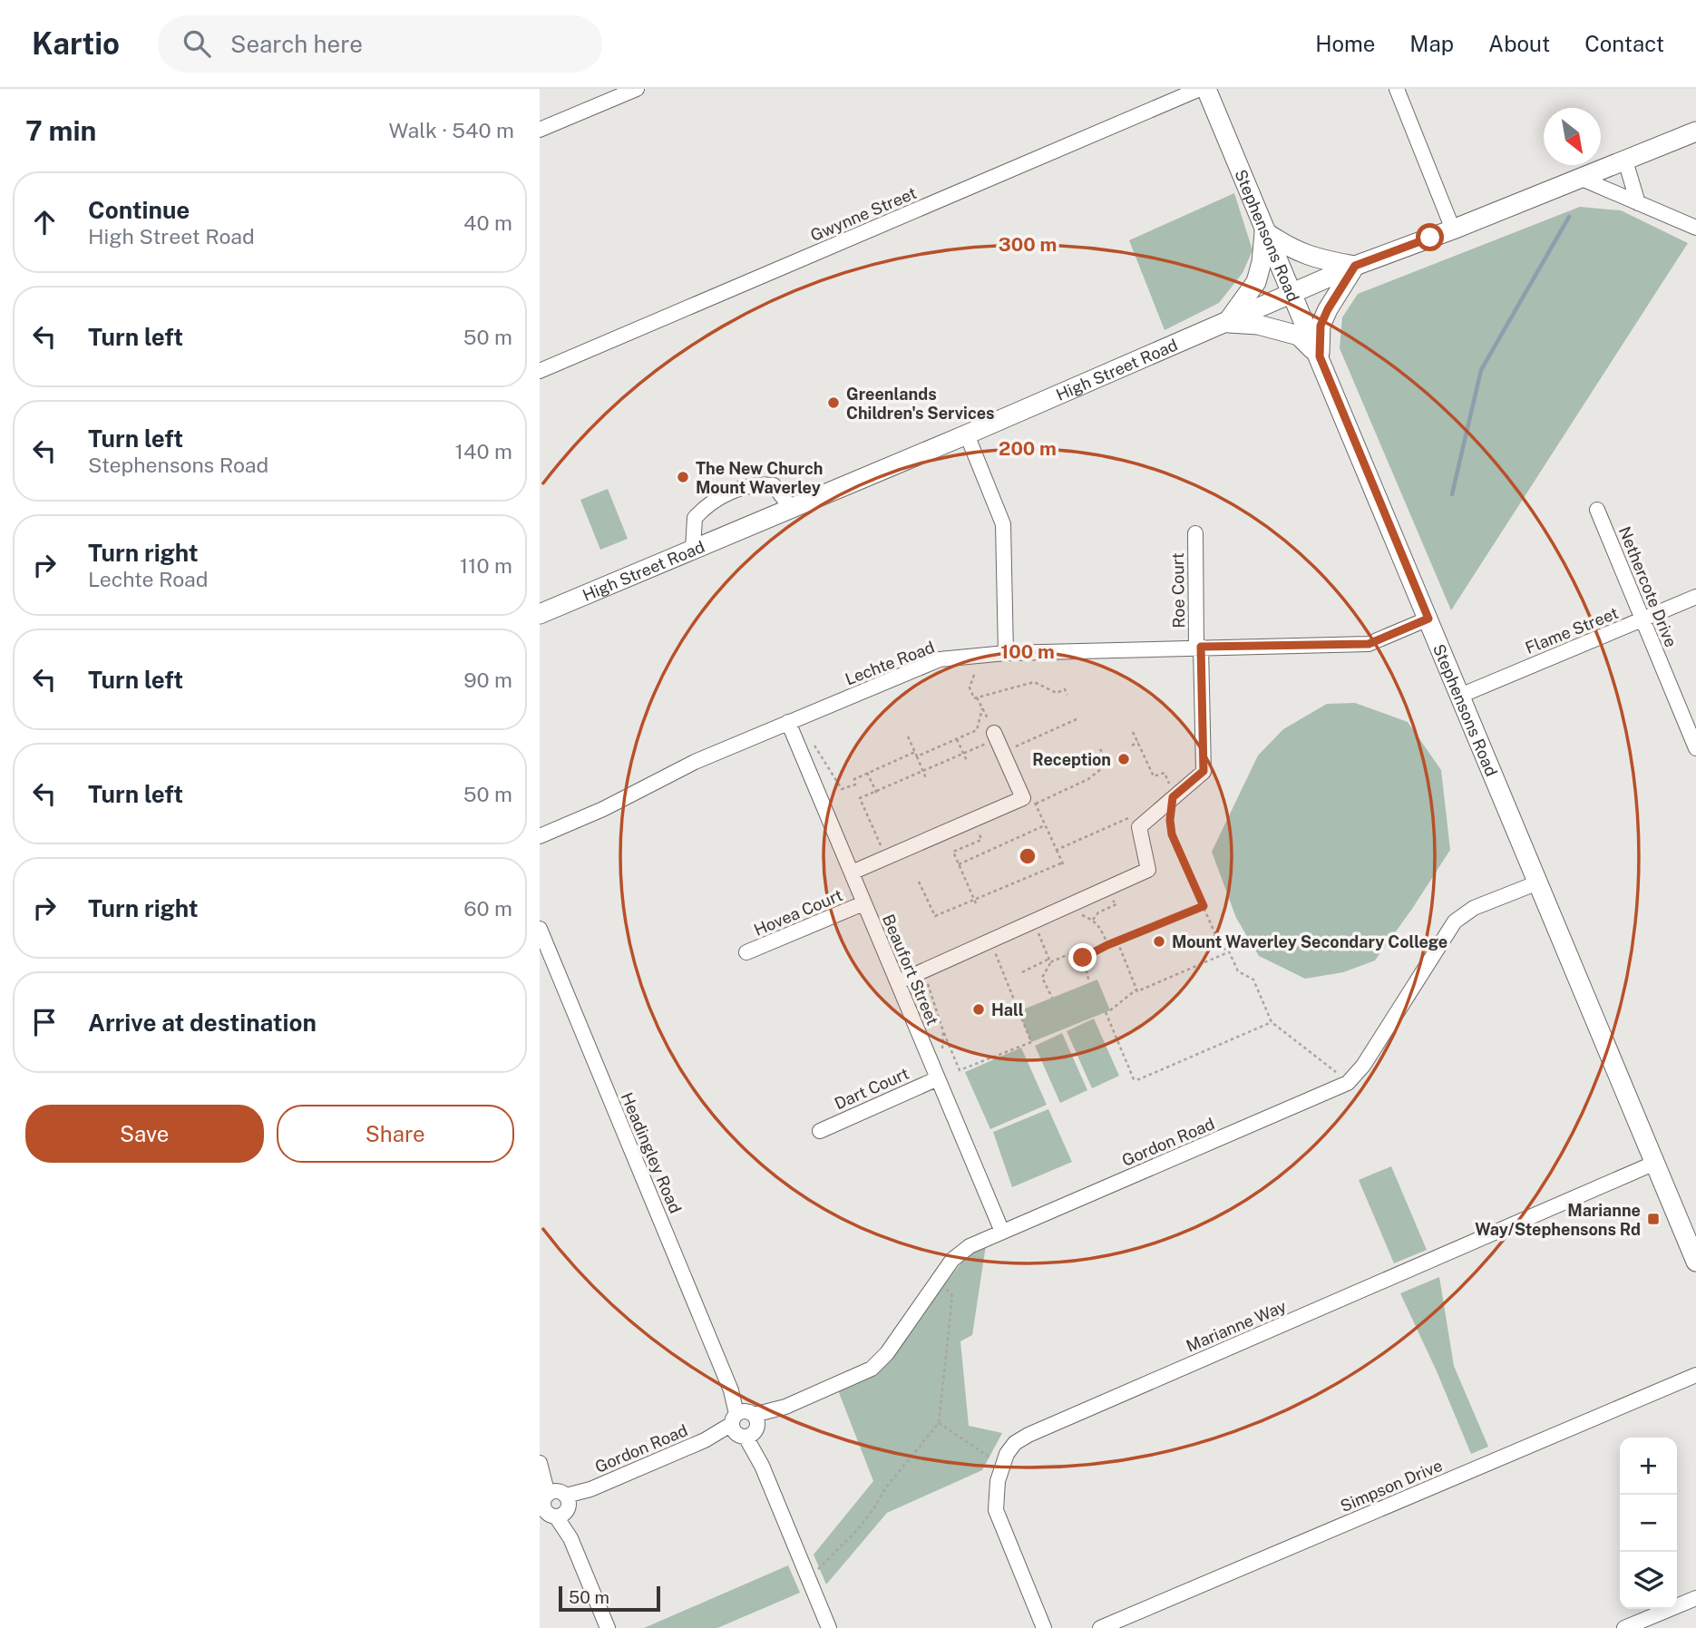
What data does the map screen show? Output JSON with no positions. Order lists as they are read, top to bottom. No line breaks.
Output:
{"streets":{"main road":["Stephensons Road","High Street Road"],"street":["Gwynne Street","Nethercote Drive","Roe Court","Flame Street","Lechte Road","Hovea Court","Beaufort Street","Dart Court","Gordon Road","Headingley Road","Marianne Way","Simpson Drive"]},"crossings":[["Stephensons Road","High Street Road"],["Stephensons Road","Flame Street"],["Stephensons Road","Lechte Road"],["Stephensons Road","Gordon Road"],["Stephensons Road","Marianne Way"],["Nethercote Drive","Flame Street"],["Roe Court","Lechte Road"],["Lechte Road","Beaufort Street"],["Hovea Court","Beaufort Street"],["Beaufort Street","Dart Court"],["Beaufort Street","Gordon Road"],["Gordon Road","Headingley Road"]],"places":{"other":["Greenlands Children's Services","The New Church Mount Waverley","Reception","Mount Waverley Secondary College","Hall"],"transit":["Marianne Way/Stephensons Rd"]},"scale_bar":"50 m","north":"bottom right","page":{"header":"Kartio","search":"Search here","nav":["Home","Map","About","Contact"],"heading":["7 min","Walk · 540 m"],"list":[["Continue","High Street Road","40 m"],["Turn left","50 m"],["Turn left","Stephensons Road","140 m"],["Turn right","Lechte Road","110 m"],["Turn left","90 m"],["Turn left","50 m"],["Turn right","60 m"],"Arrive at destination"],"buttons":["Save","Share"],"map_buttons":["+","−"],"scale":"50 m"},"rings":["300 m","200 m","100 m"]}
